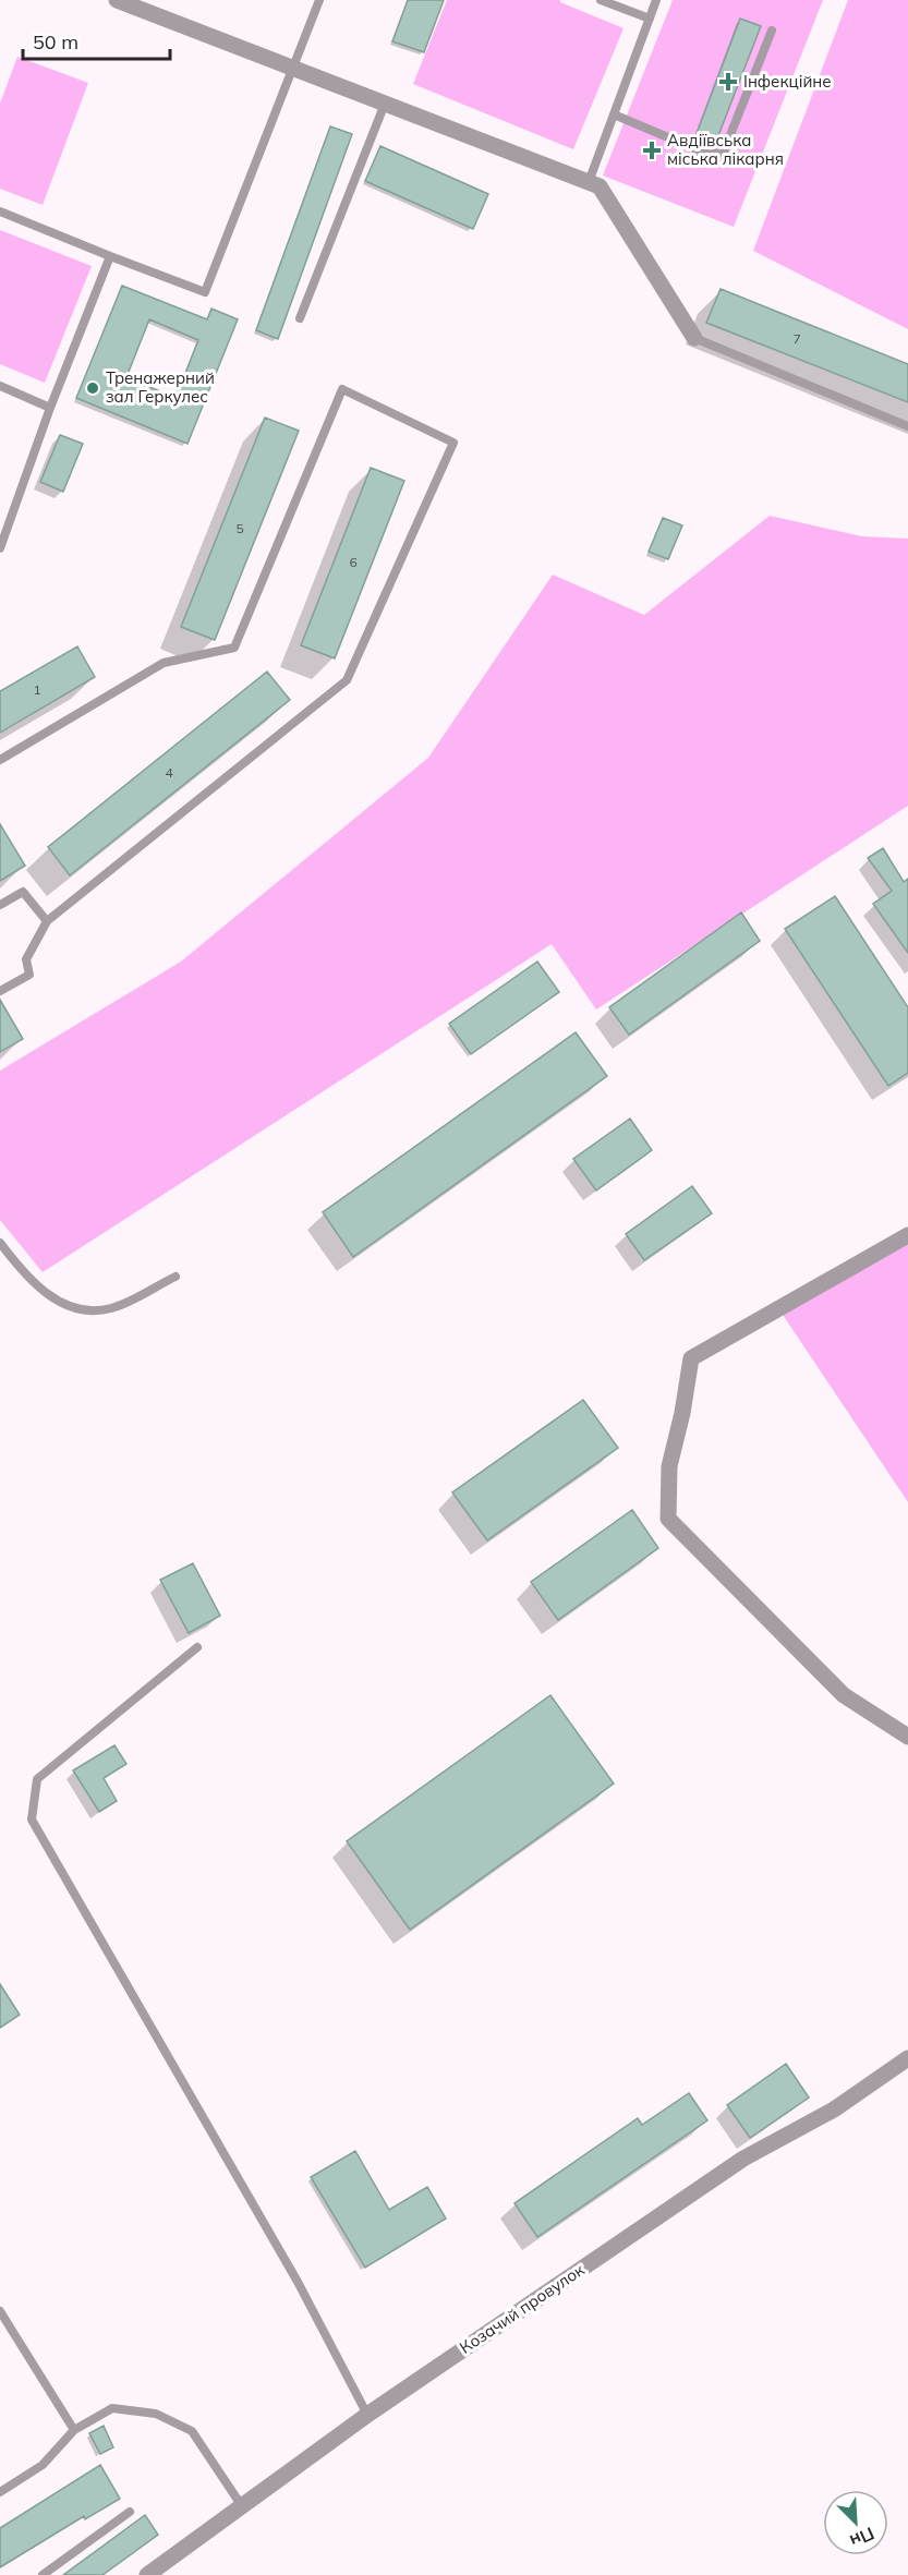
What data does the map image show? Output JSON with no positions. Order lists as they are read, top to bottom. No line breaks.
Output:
{"streets":{"street":["Козачий провулок"]},"places":{"health":["Інфекційне","Авдіївська міська лікарня"],"other":["Тренажерний зал Геркулес"]},"house_numbers":["7","5","6","1","4"],"scale_bar":"50 m","north":"bottom right"}
